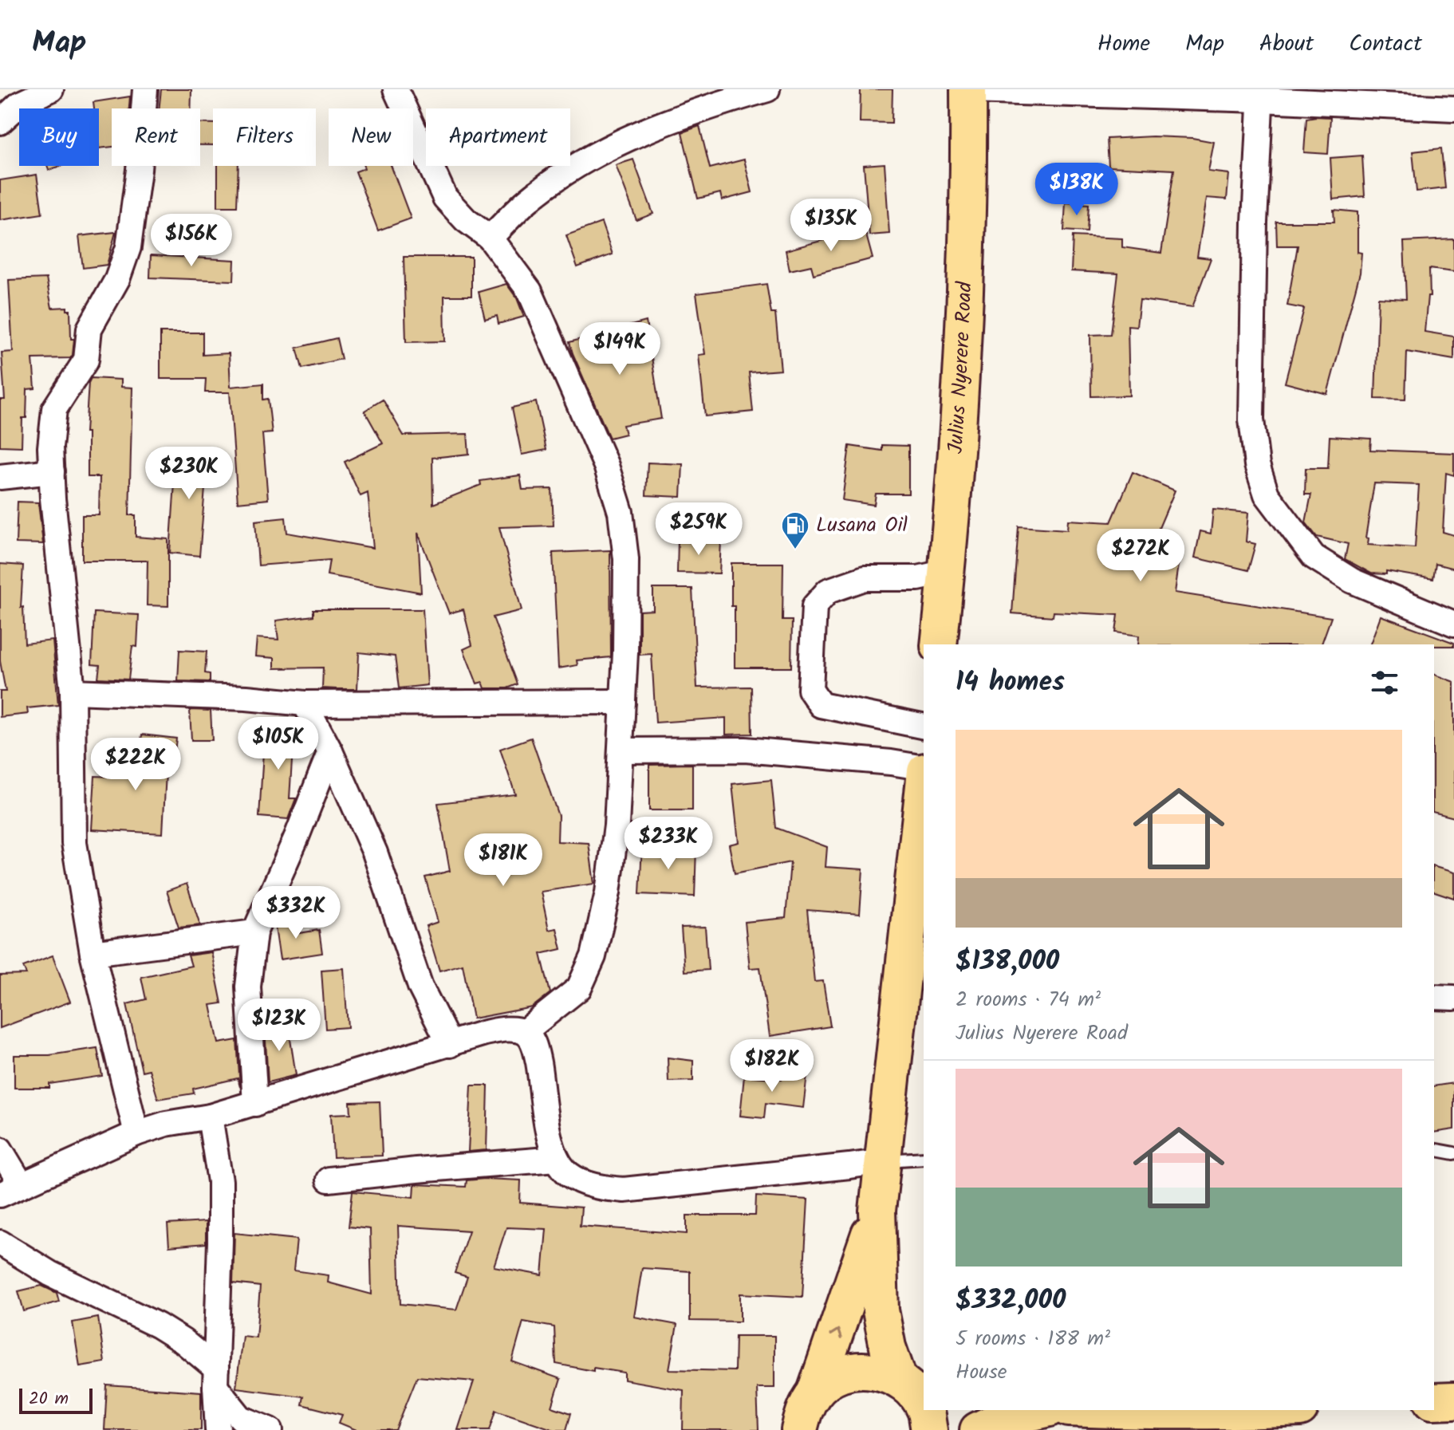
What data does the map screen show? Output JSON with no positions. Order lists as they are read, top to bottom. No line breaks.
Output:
{"streets":{"main road":["Julius Nyerere Road"]},"places":{"fuel station":["Lusana Oil"]},"scale_bar":"20 m","page":{"header":"Map","nav":["Home","Map","About","Contact"],"chip":["Buy","Rent","Filters","New","Apartment"],"price":["$138K","$135K","$156K","$149K","$230K","$259K","$272K","$105K","$222K","$233K","$181K","$332K","$123K","$182K"],"heading":"14 homes","list":[{"name":"$138,000","note":"2 rooms · 74 m² · Julius Nyerere Road"},{"name":"$332,000","note":"5 rooms · 188 m² · House"}],"scale":"20 m"}}
